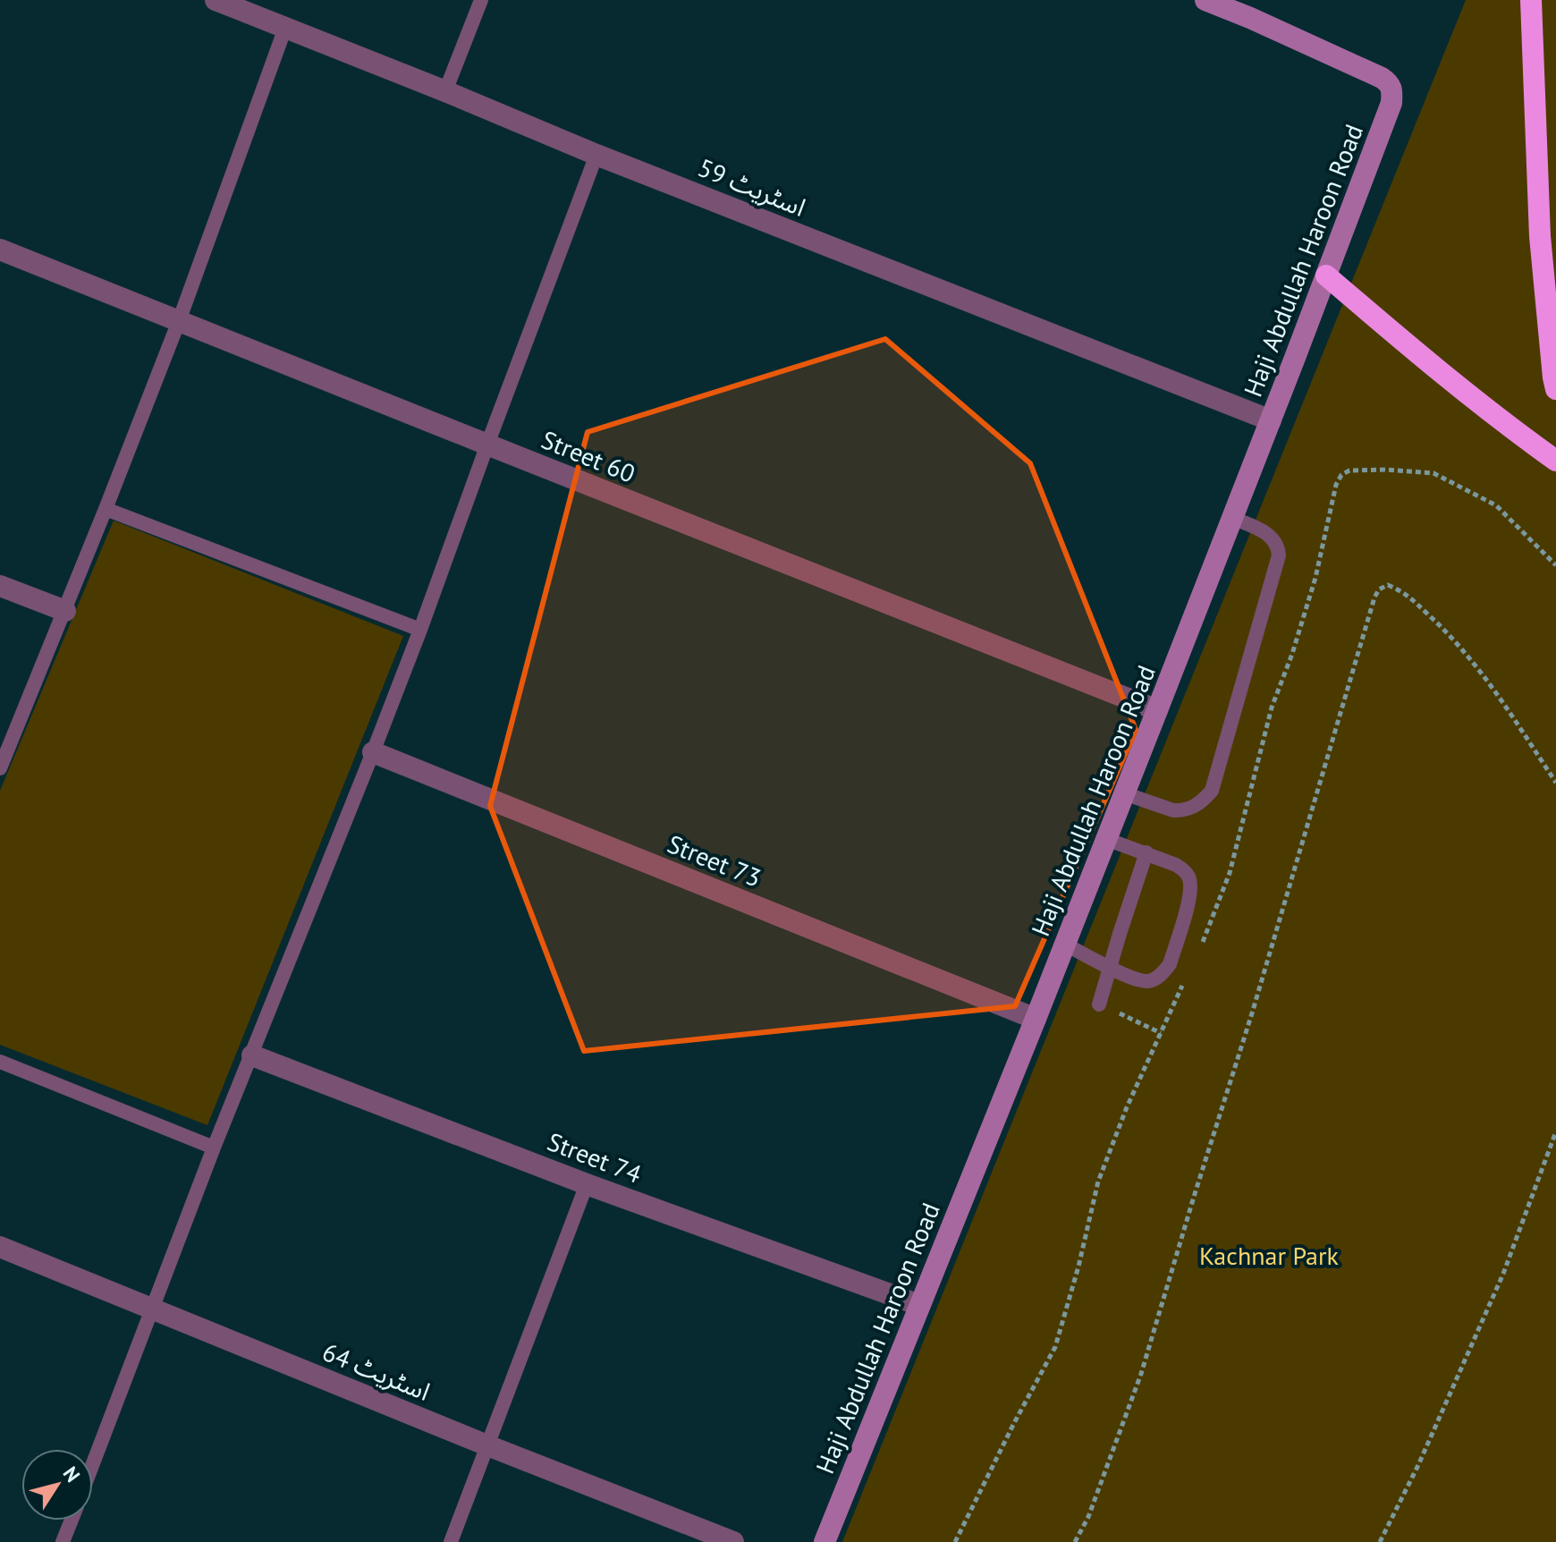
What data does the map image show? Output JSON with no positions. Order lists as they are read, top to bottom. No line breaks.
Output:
{"streets":{"street":["اسٹریٹ 59","Haji Abdullah Haroon Road","Street 60","Street 73","Street 74","اسٹریٹ 64"]},"crossings":[["اسٹریٹ 59","Haji Abdullah Haroon Road"],["Haji Abdullah Haroon Road","Street 60"],["Haji Abdullah Haroon Road","Street 73"],["Haji Abdullah Haroon Road","Street 74"]],"parks":["Kachnar Park"],"north":"top right"}
